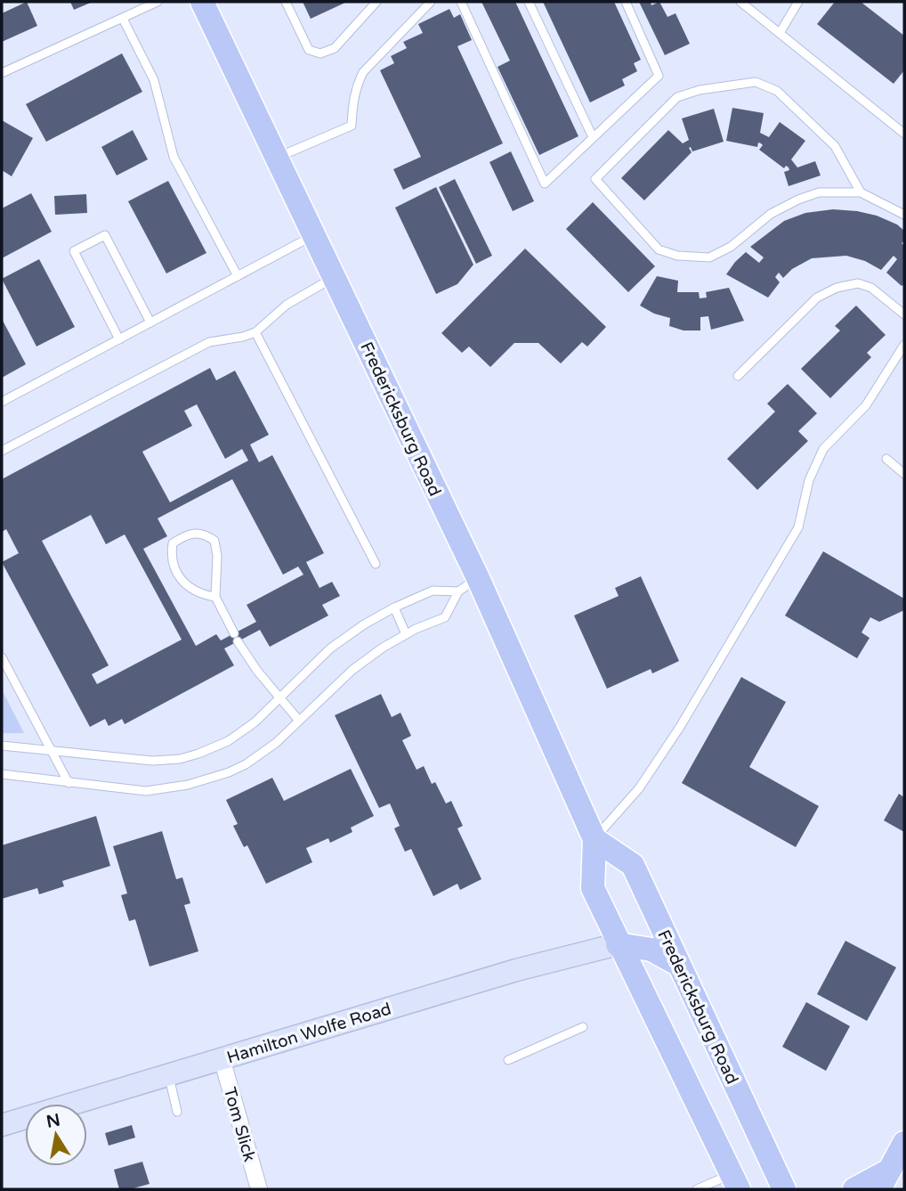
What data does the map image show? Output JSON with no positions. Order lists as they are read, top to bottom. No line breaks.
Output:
{"streets":{"main road":["Fredericksburg Road"],"street":["Hamilton Wolfe Road","Tom Slick"]},"crossings":[["Fredericksburg Road","Hamilton Wolfe Road"],["Hamilton Wolfe Road","Tom Slick"]],"north":"top"}
